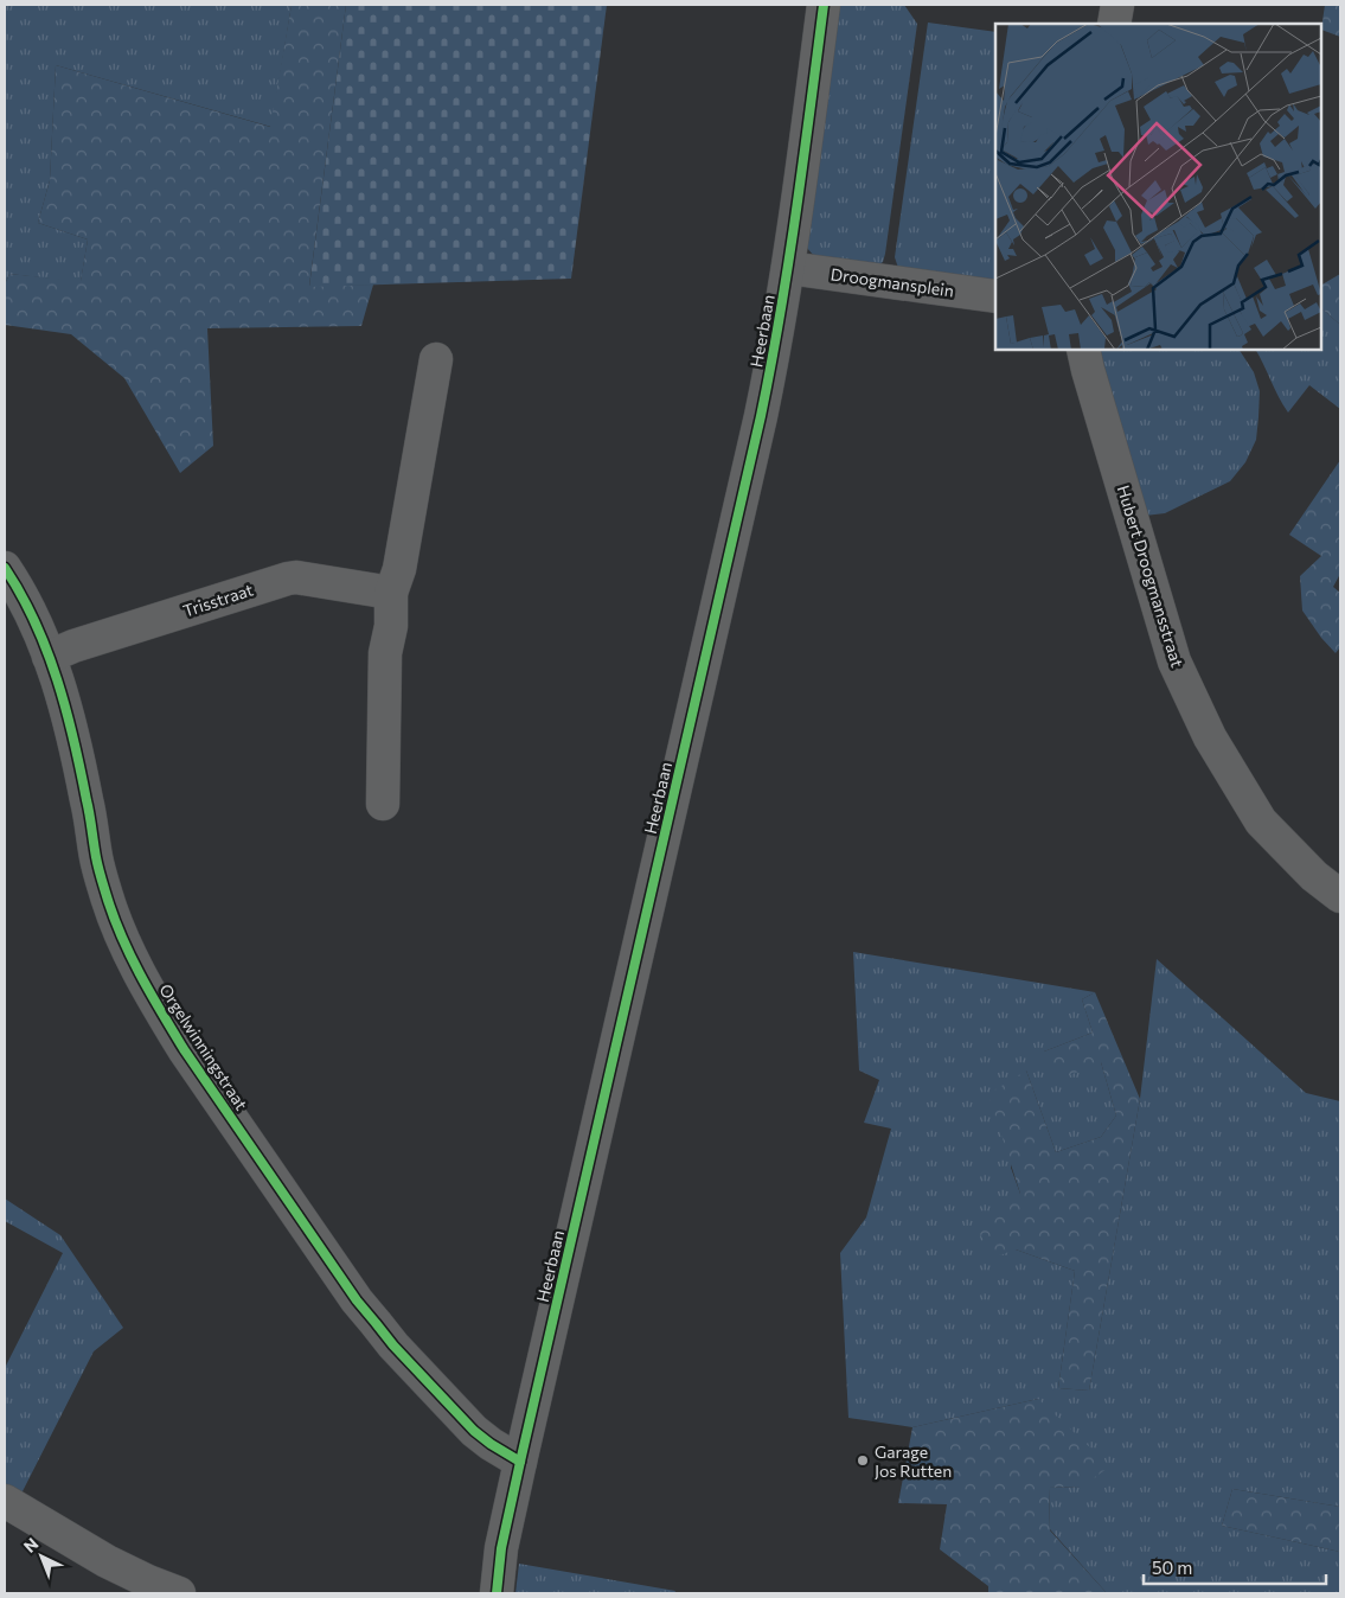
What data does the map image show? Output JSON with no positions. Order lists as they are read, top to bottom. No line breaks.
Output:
{"streets":{"street":["Droogmansplein","Heerbaan","Hubert Droogmansstraat","Trisstraat","Orgelwinningstraat"]},"crossings":[["Droogmansplein","Heerbaan"],["Heerbaan","Orgelwinningstraat"],["Trisstraat","Orgelwinningstraat"]],"places":["Garage Jos Rutten"],"scale_bar":"50 m","north":"top left"}
